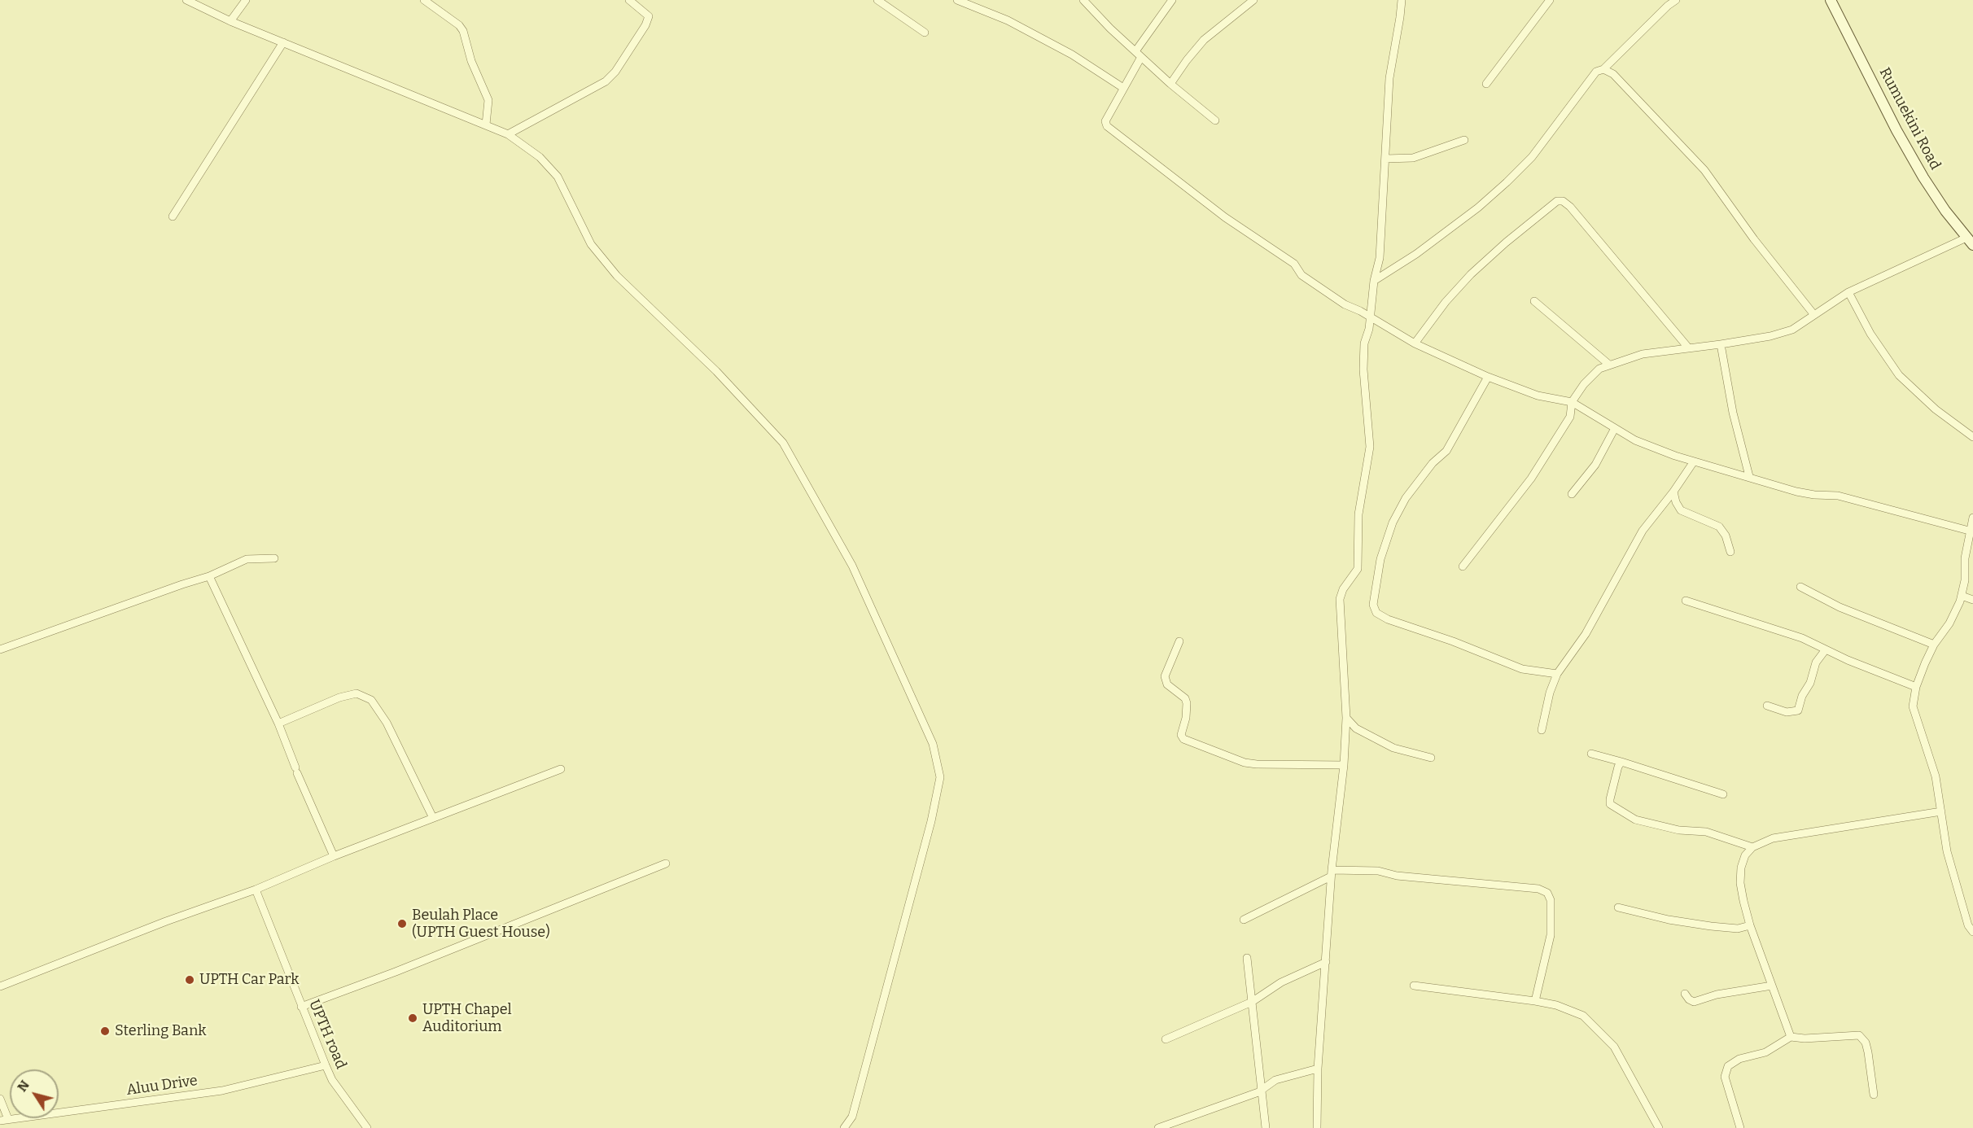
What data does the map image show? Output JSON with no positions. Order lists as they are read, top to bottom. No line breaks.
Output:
{"streets":{"street":["Rumuekini Road","UPTH road","Aluu Drive"]},"crossings":[["UPTH road","Aluu Drive"]],"places":["Beulah Place (UPTH Guest House)","UPTH Car Park","UPTH Chapel Auditorium","Sterling Bank"],"north":"top left"}
